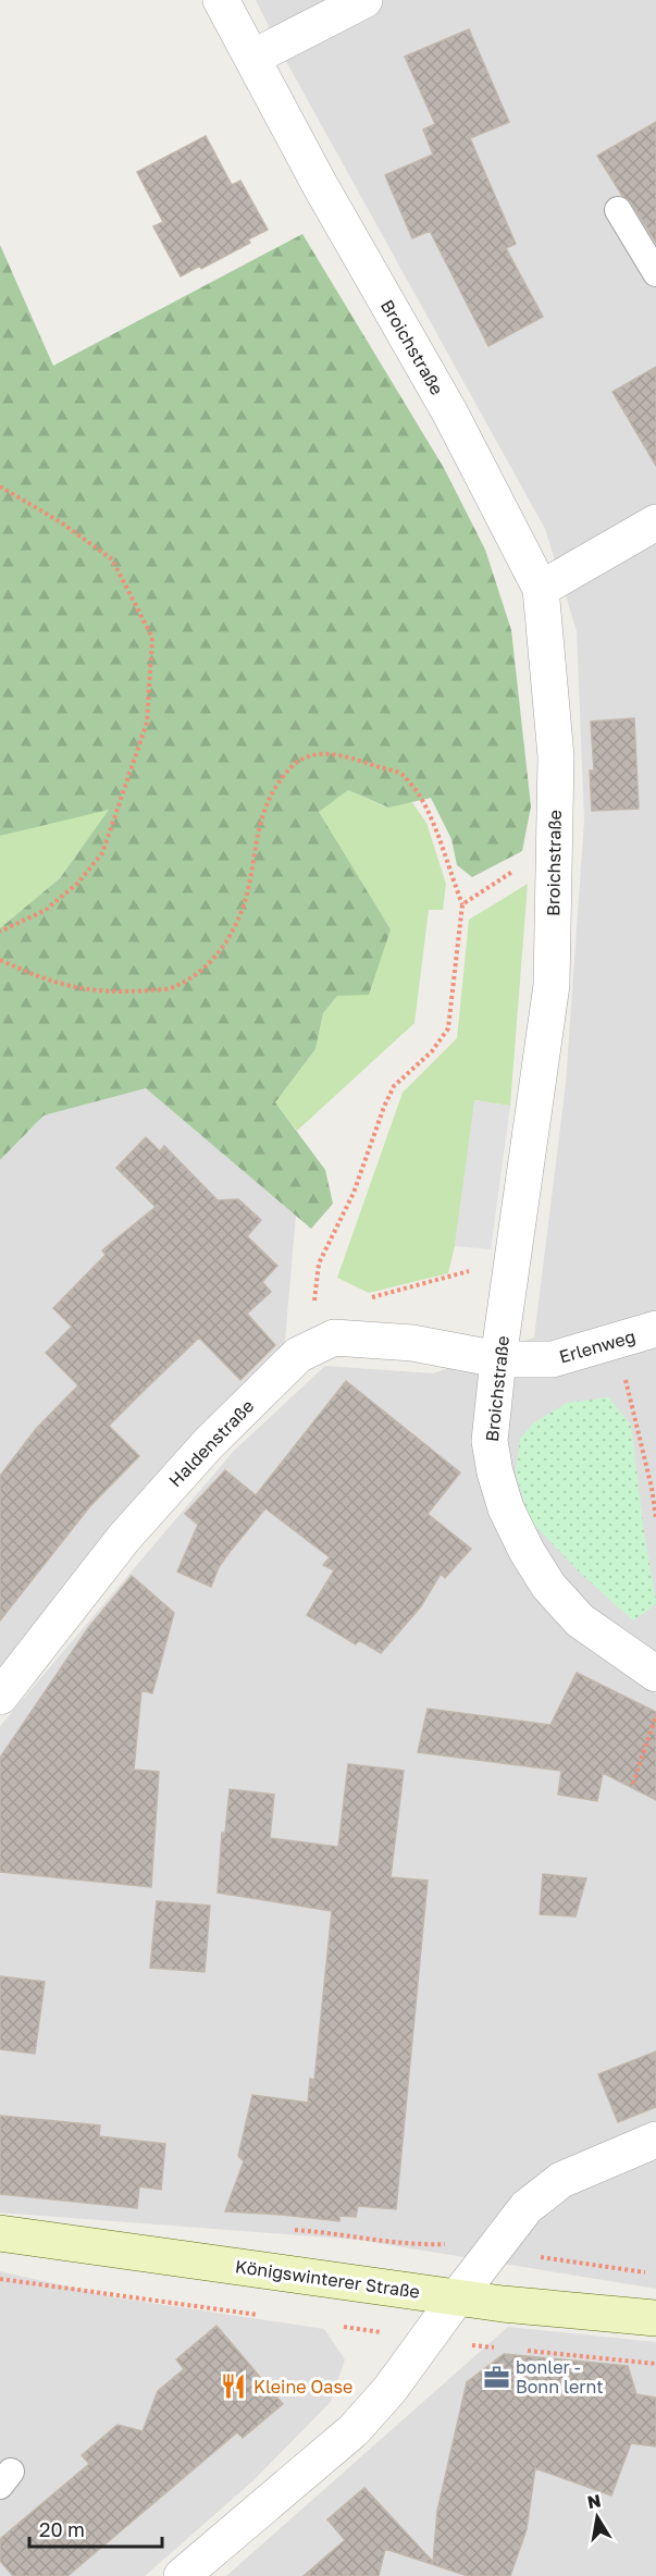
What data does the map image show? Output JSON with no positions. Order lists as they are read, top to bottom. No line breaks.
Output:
{"streets":{"main road":["Königswinterer Straße"],"street":["Broichstraße","Erlenweg","Haldenstraße"]},"crossings":[["Broichstraße","Erlenweg"],["Broichstraße","Haldenstraße"],["Erlenweg","Haldenstraße"]],"places":{"office":["bonler - Bonn lernt"],"restaurant":["Kleine Oase"]},"scale_bar":"20 m","north":"top"}
